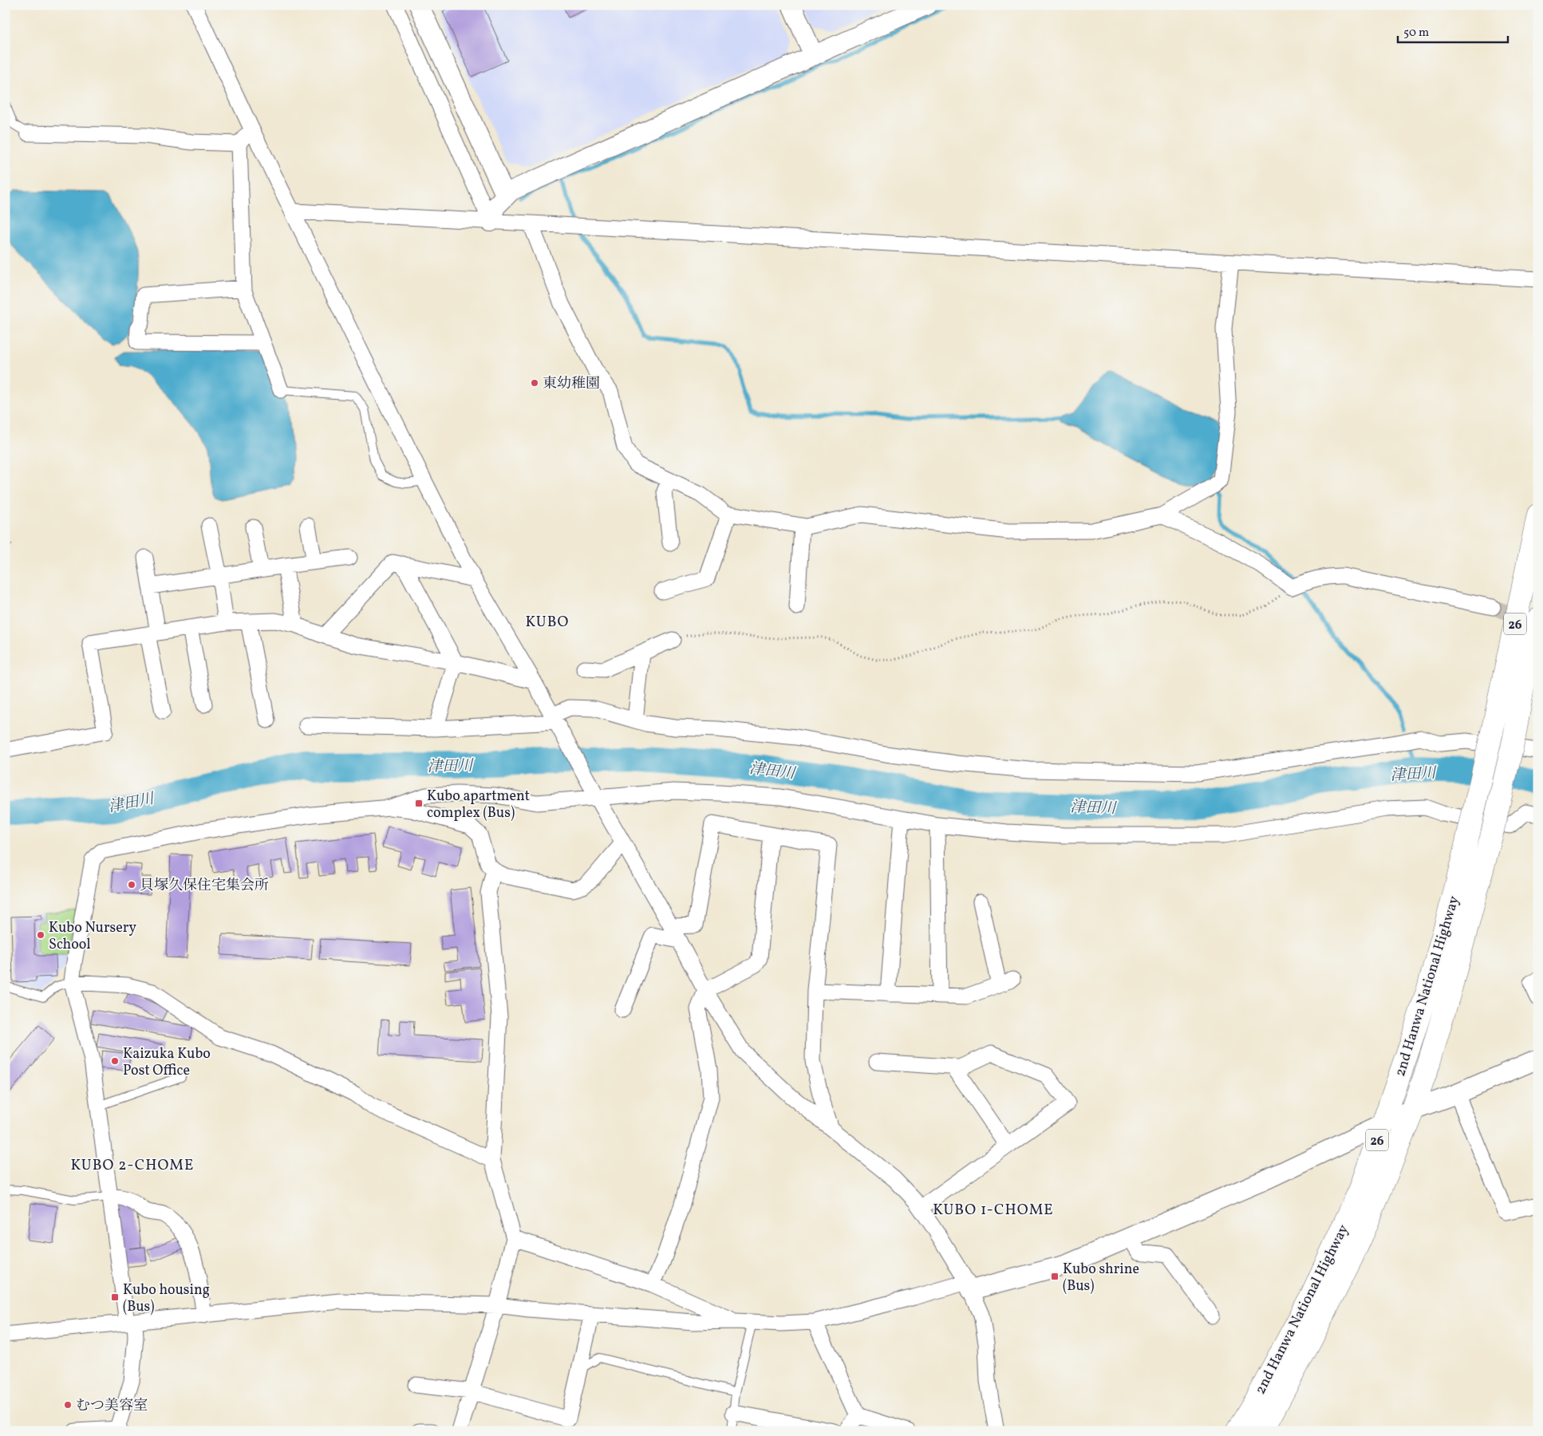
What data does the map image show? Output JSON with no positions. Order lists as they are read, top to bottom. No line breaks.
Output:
{"streets":{"highway":["26","2nd Hanwa National Highway"]},"districts":["KUBO","KUBO 2-CHOME","KUBO 1-CHOME"],"water":["津田川"],"places":{"other":["東幼稚園","貝塚久保住宅集会所","Kubo Nursery School","Kaizuka Kubo Post Office","むつ美容室"],"transit":["Kubo apartment complex (Bus)","Kubo shrine (Bus)","Kubo housing (Bus)"]},"scale_bar":"50 m"}
